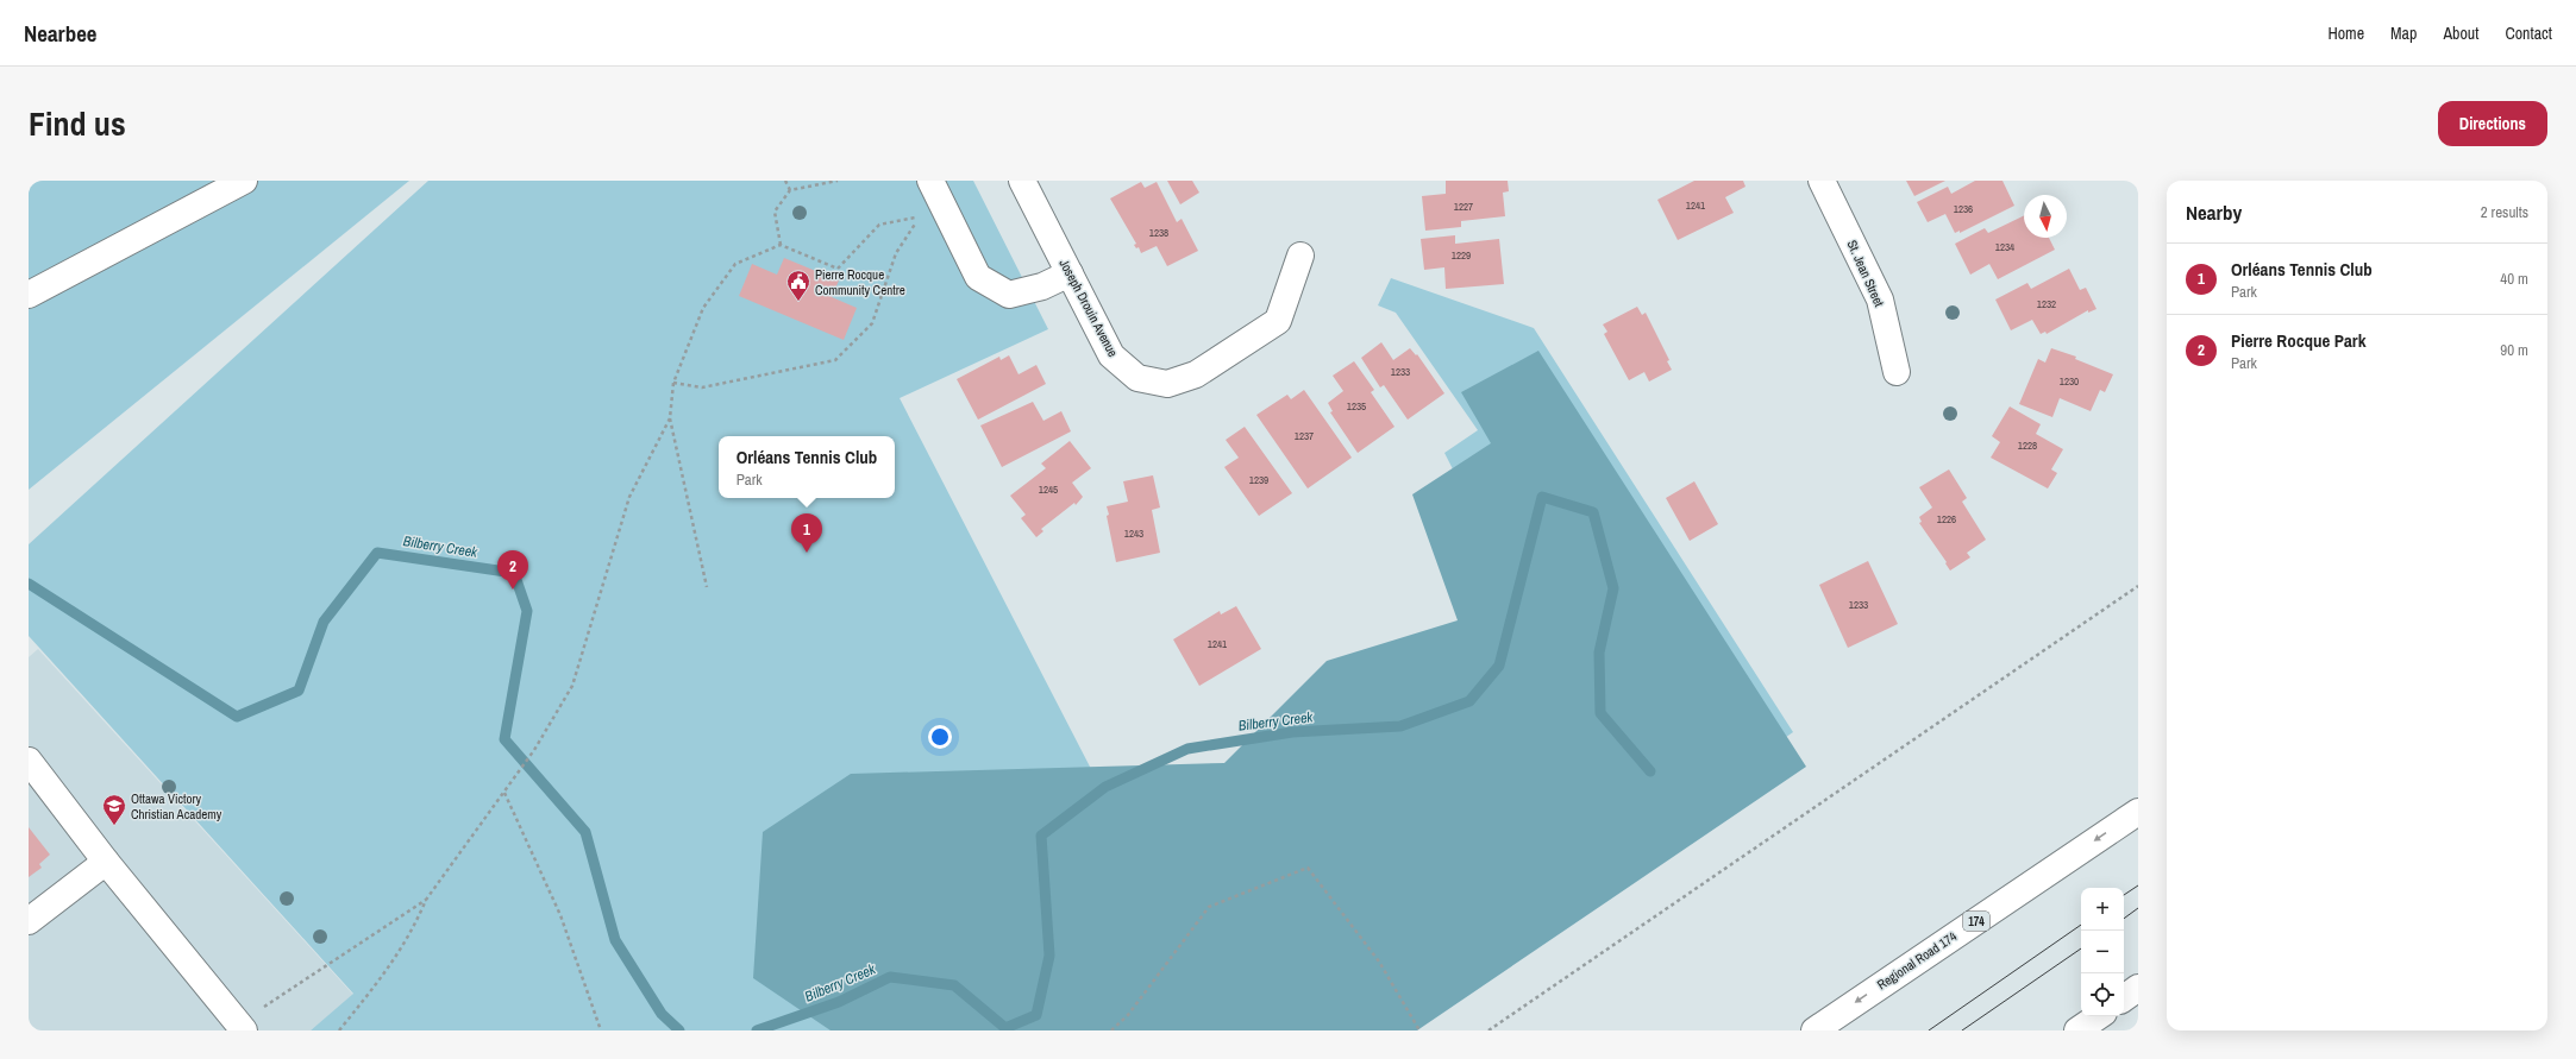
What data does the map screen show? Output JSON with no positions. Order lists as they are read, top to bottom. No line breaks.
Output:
{"streets":{"main road":["St. Jean Street","Joseph Drouin Avenue","174","Regional Road 174"]},"one_way":["Regional Road 174"],"water":["Bilberry Creek"],"places":{"public building":["Pierre Rocque Community Centre"],"school or university":["Ottawa Victory Christian Academy"]},"house_numbers":["1241","1227","1236","1238","1234","1229","1232","1233","1230","1235","1237","1228","1239","1245","1226","1243","1233","1241"],"north":"bottom","page":{"header":"Nearbee","nav":["Home","Map","About","Contact"],"title":"Find us","buttons":"Directions","heading":["Nearby","2 results"],"list":[{"mark":"1","name":"Orléans Tennis Club","note":"Park","value":"40 m"},{"mark":"2","name":"Pierre Rocque Park","note":"Park","value":"90 m"}],"popup":["Orléans Tennis Club","Park"],"pins":["1","2"],"map_buttons":["+","−"]}}
